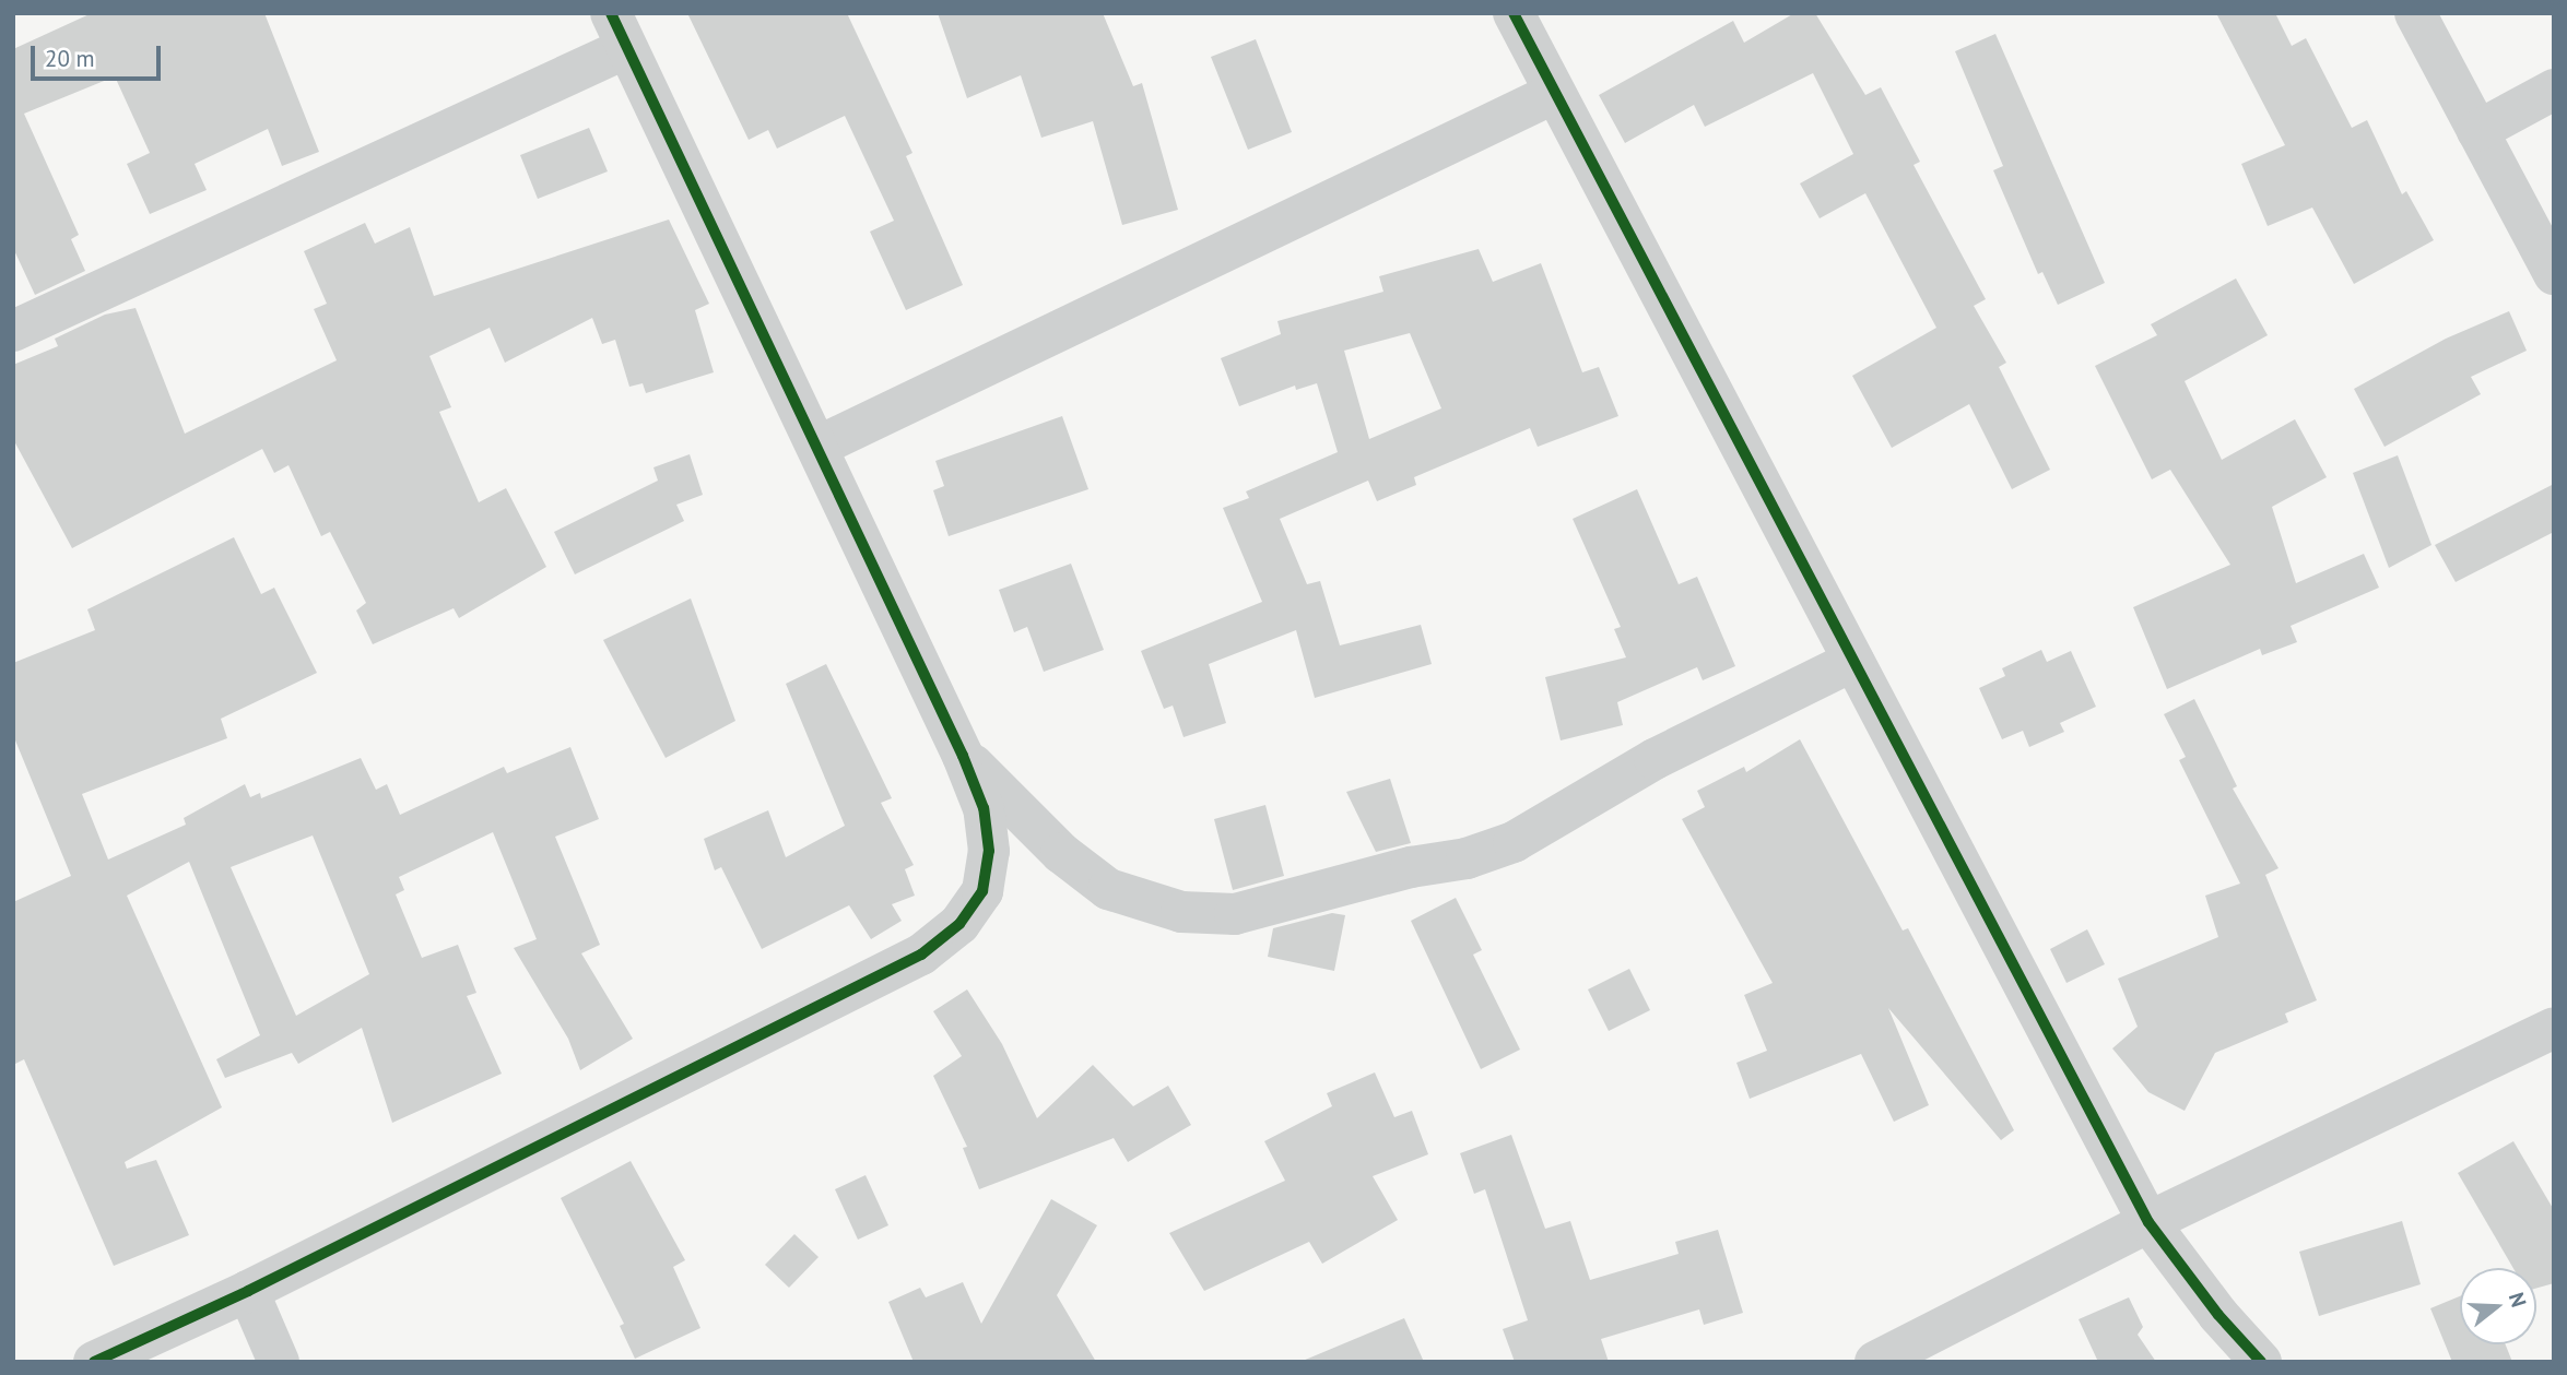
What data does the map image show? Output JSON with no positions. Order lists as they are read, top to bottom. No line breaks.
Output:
{"scale_bar":"20 m","north":"right"}
